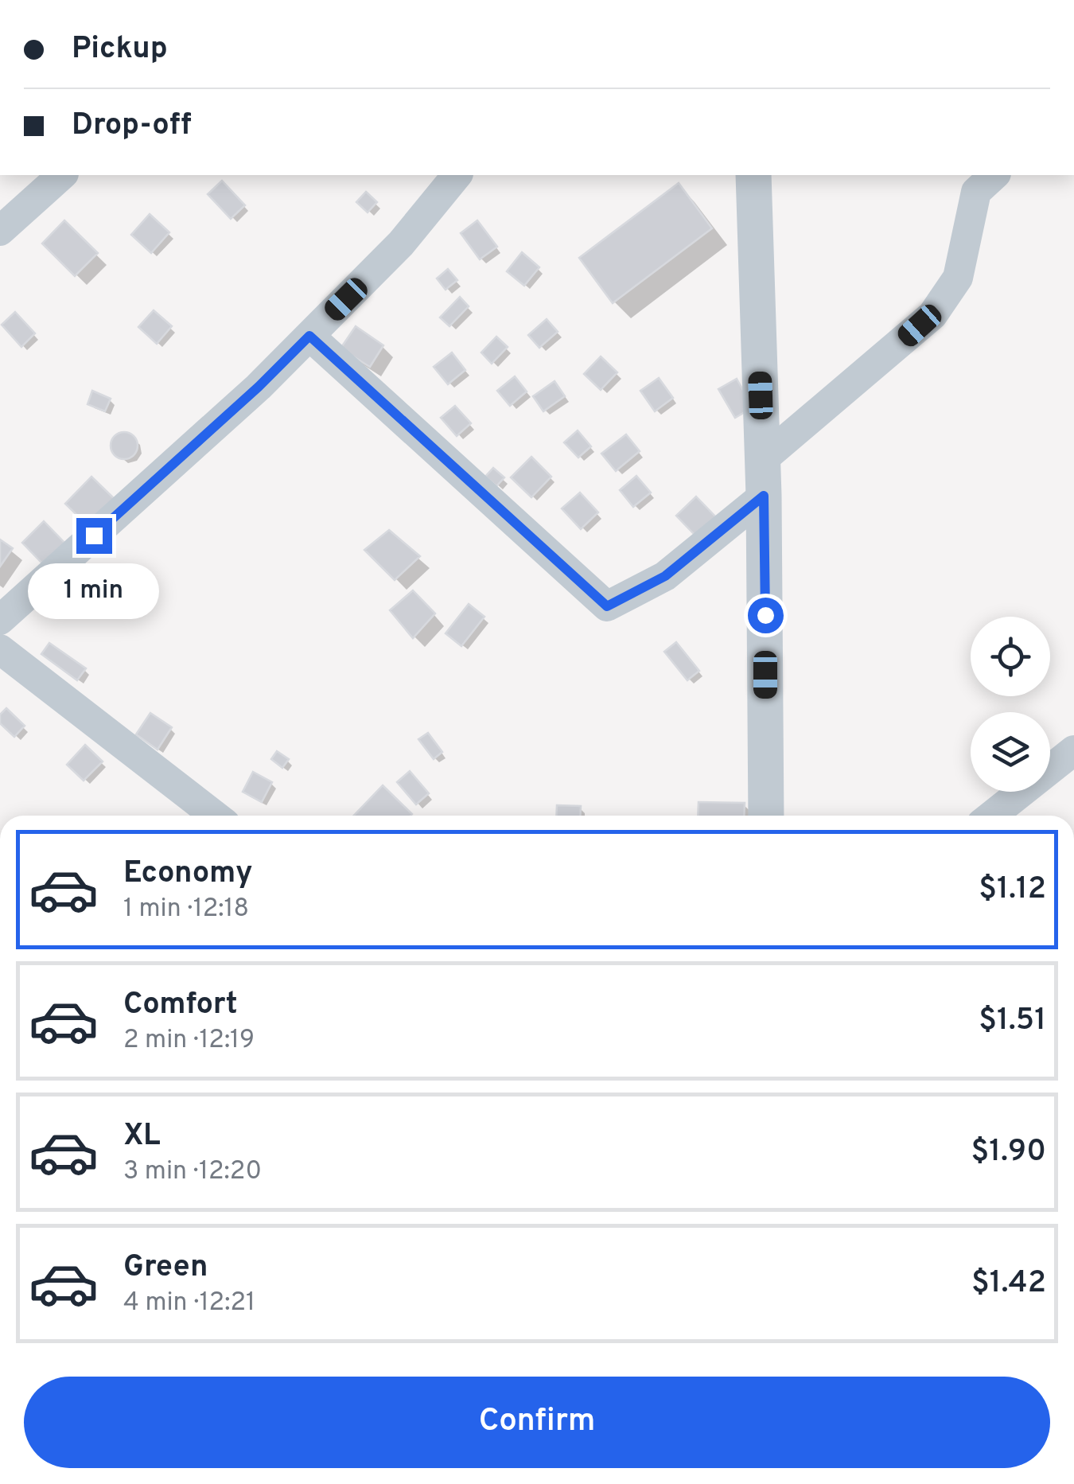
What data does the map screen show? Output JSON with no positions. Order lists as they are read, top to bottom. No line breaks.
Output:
{"page":{"banner":["Pickup","Drop-off"],"bubble":"1 min","list":[{"name":"Economy","note":"1 min · 12:18","value":"$1.12"},{"name":"Comfort","note":"2 min · 12:19","value":"$1.51"},{"name":"XL","note":"3 min · 12:20","value":"$1.90"},{"name":"Green","note":"4 min · 12:21","value":"$1.42"}],"buttons":"Confirm"}}
